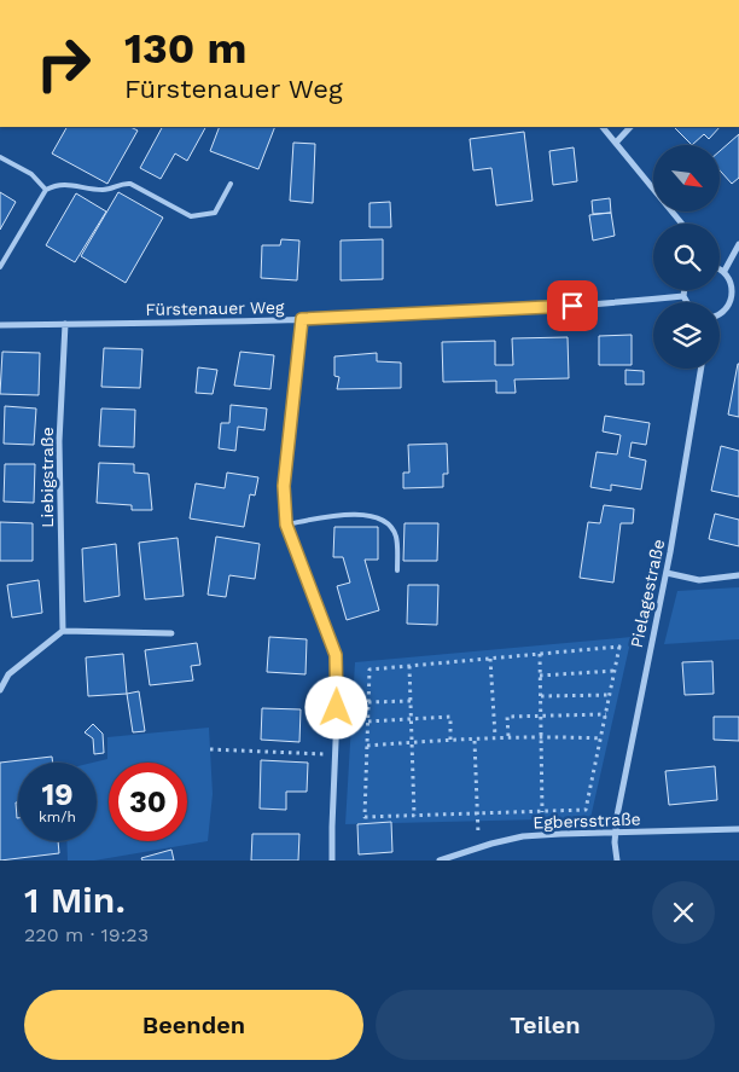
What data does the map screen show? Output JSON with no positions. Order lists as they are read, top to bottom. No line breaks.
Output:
{"streets":{"street":["Fürstenauer Weg","Liebigstraße","Pielagestraße","Egbersstraße"]},"crossings":[["Fürstenauer Weg","Liebigstraße"],["Pielagestraße","Egbersstraße"]],"north":"bottom right","page":{"turn":["130 m","Fürstenauer Weg"],"speed":"19 km/h","limit":"30","heading":["1 Min.","220 m · 19:23"],"buttons":["Beenden","Teilen"]}}
